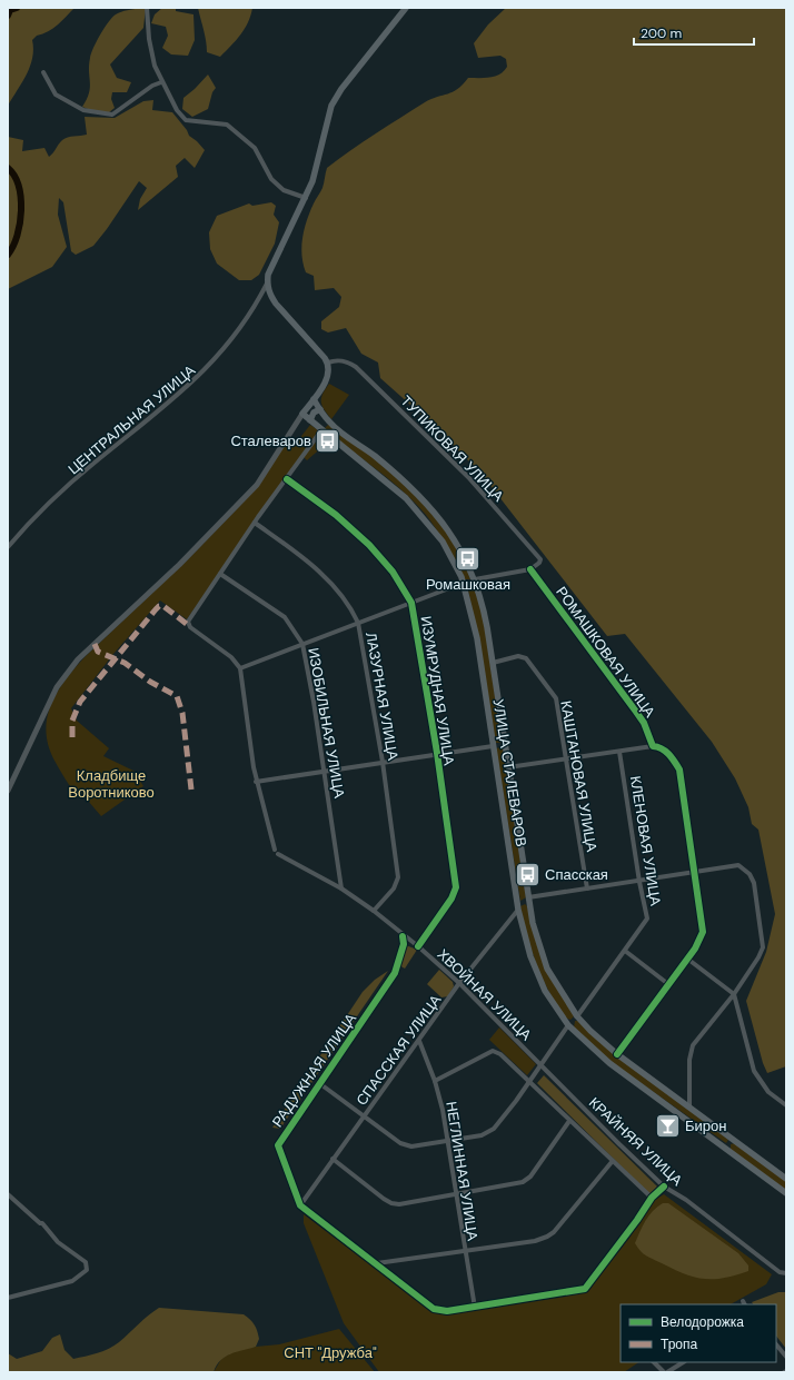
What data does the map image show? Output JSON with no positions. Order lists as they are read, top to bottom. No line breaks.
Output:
{"streets":{"main road":["УЛИЦА СТАЛЕВАРОВ"],"street":["ЦЕНТРАЛЬНАЯ УЛИЦА","ТУПИКОВАЯ УЛИЦА","РОМАШКОВАЯ УЛИЦА","ИЗУМРУДНАЯ УЛИЦА","ЛАЗУРНАЯ УЛИЦА","ИЗОБИЛЬНАЯ УЛИЦА","КАШТАНОВАЯ УЛИЦА","КЛЕНОВАЯ УЛИЦА","ХВОЙНАЯ УЛИЦА","СПАССКАЯ УЛИЦА","РАДУЖНАЯ УЛИЦА","КРАЙНЯЯ УЛИЦА","НЕГЛИННАЯ УЛИЦА"]},"crossings":[["ТУПИКОВАЯ УЛИЦА","РОМАШКОВАЯ УЛИЦА"],["ИЗУМРУДНАЯ УЛИЦА","ХВОЙНАЯ УЛИЦА"],["ЛАЗУРНАЯ УЛИЦА","ХВОЙНАЯ УЛИЦА"],["ИЗОБИЛЬНАЯ УЛИЦА","ХВОЙНАЯ УЛИЦА"],["УЛИЦА СТАЛЕВАРОВ","КАШТАНОВАЯ УЛИЦА"],["УЛИЦА СТАЛЕВАРОВ","КЛЕНОВАЯ УЛИЦА"],["УЛИЦА СТАЛЕВАРОВ","СПАССКАЯ УЛИЦА"],["ХВОЙНАЯ УЛИЦА","СПАССКАЯ УЛИЦА"],["ХВОЙНАЯ УЛИЦА","РАДУЖНАЯ УЛИЦА"],["ХВОЙНАЯ УЛИЦА","КРАЙНЯЯ УЛИЦА"],["СПАССКАЯ УЛИЦА","РАДУЖНАЯ УЛИЦА"],["СПАССКАЯ УЛИЦА","НЕГЛИННАЯ УЛИЦА"]],"parks":["Кладбище Воротниково","СНТ \"Дружба\""],"places":{"bus stop":["Сталеваров","Ромашковая","Спасская"],"bar":["Бирон"]},"legend":["Велодорожка","Тропа"],"scale_bar":"200 m"}
